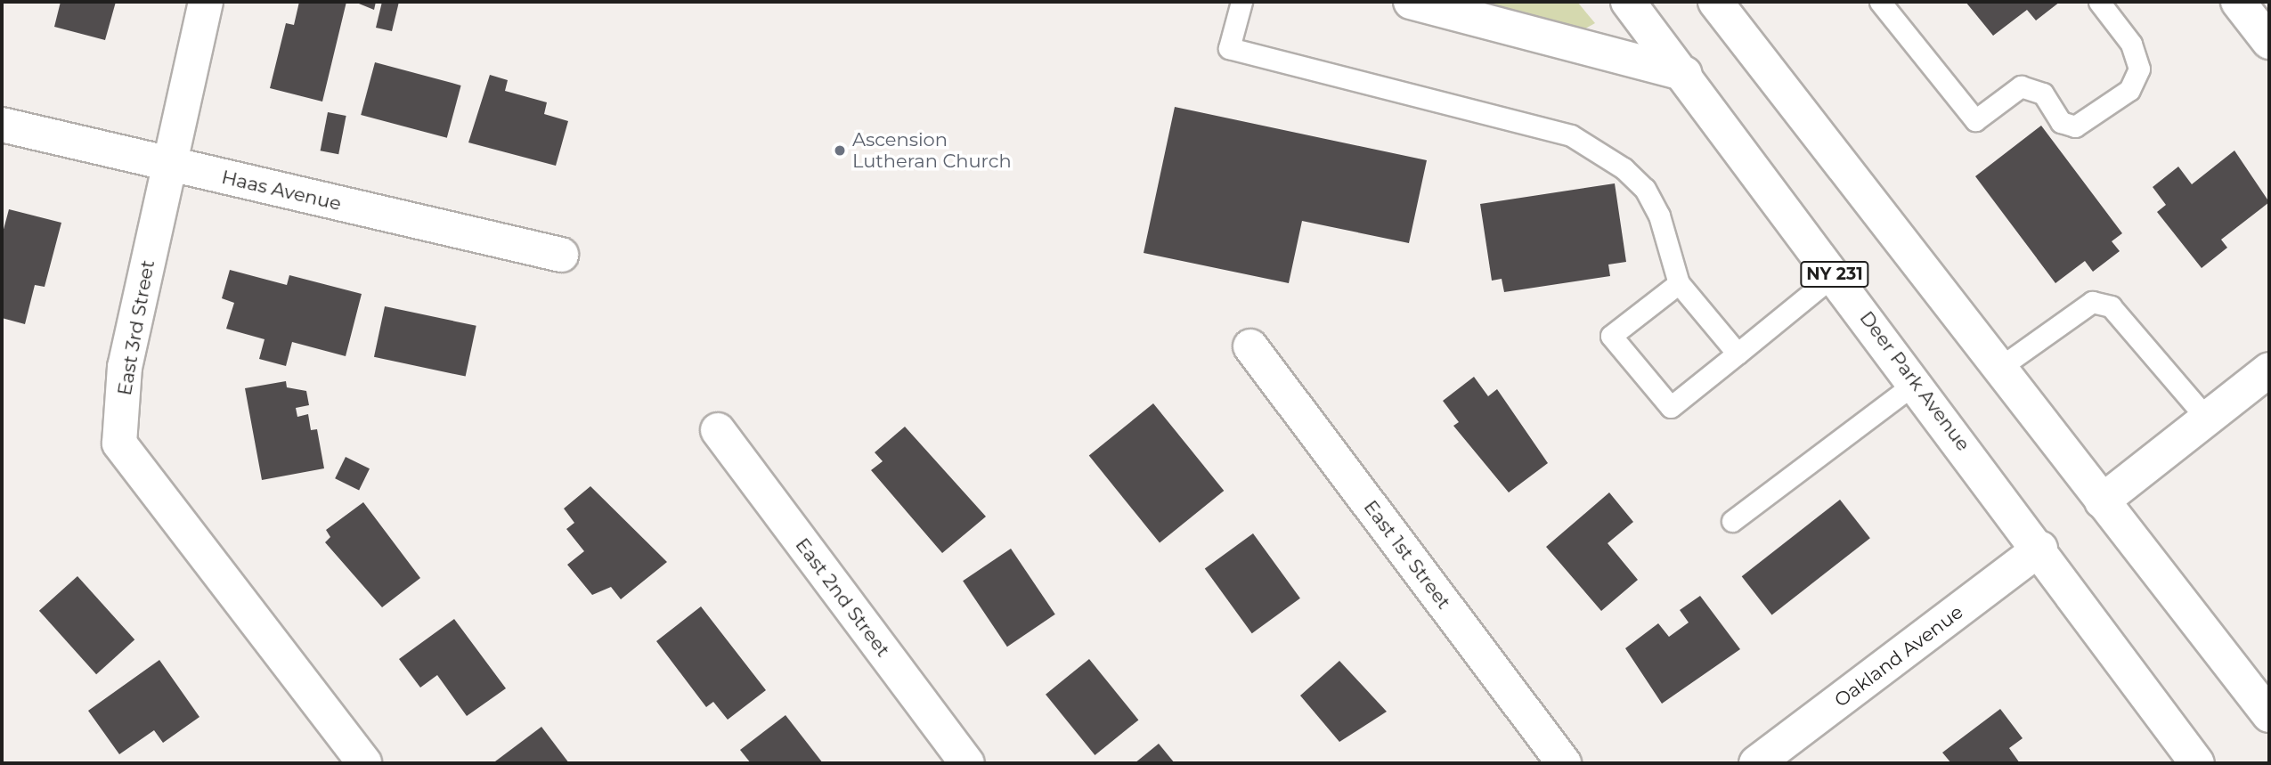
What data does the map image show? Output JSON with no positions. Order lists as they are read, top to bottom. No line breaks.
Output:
{"streets":{"street":["Haas Avenue","NY 231","East 3rd Street","Deer Park Avenue","East 1st Street","East 2nd Street","Oakland Avenue"]},"crossings":[["Haas Avenue","East 3rd Street"],["Deer Park Avenue","Oakland Avenue"]],"places":["Ascension Lutheran Church"]}
